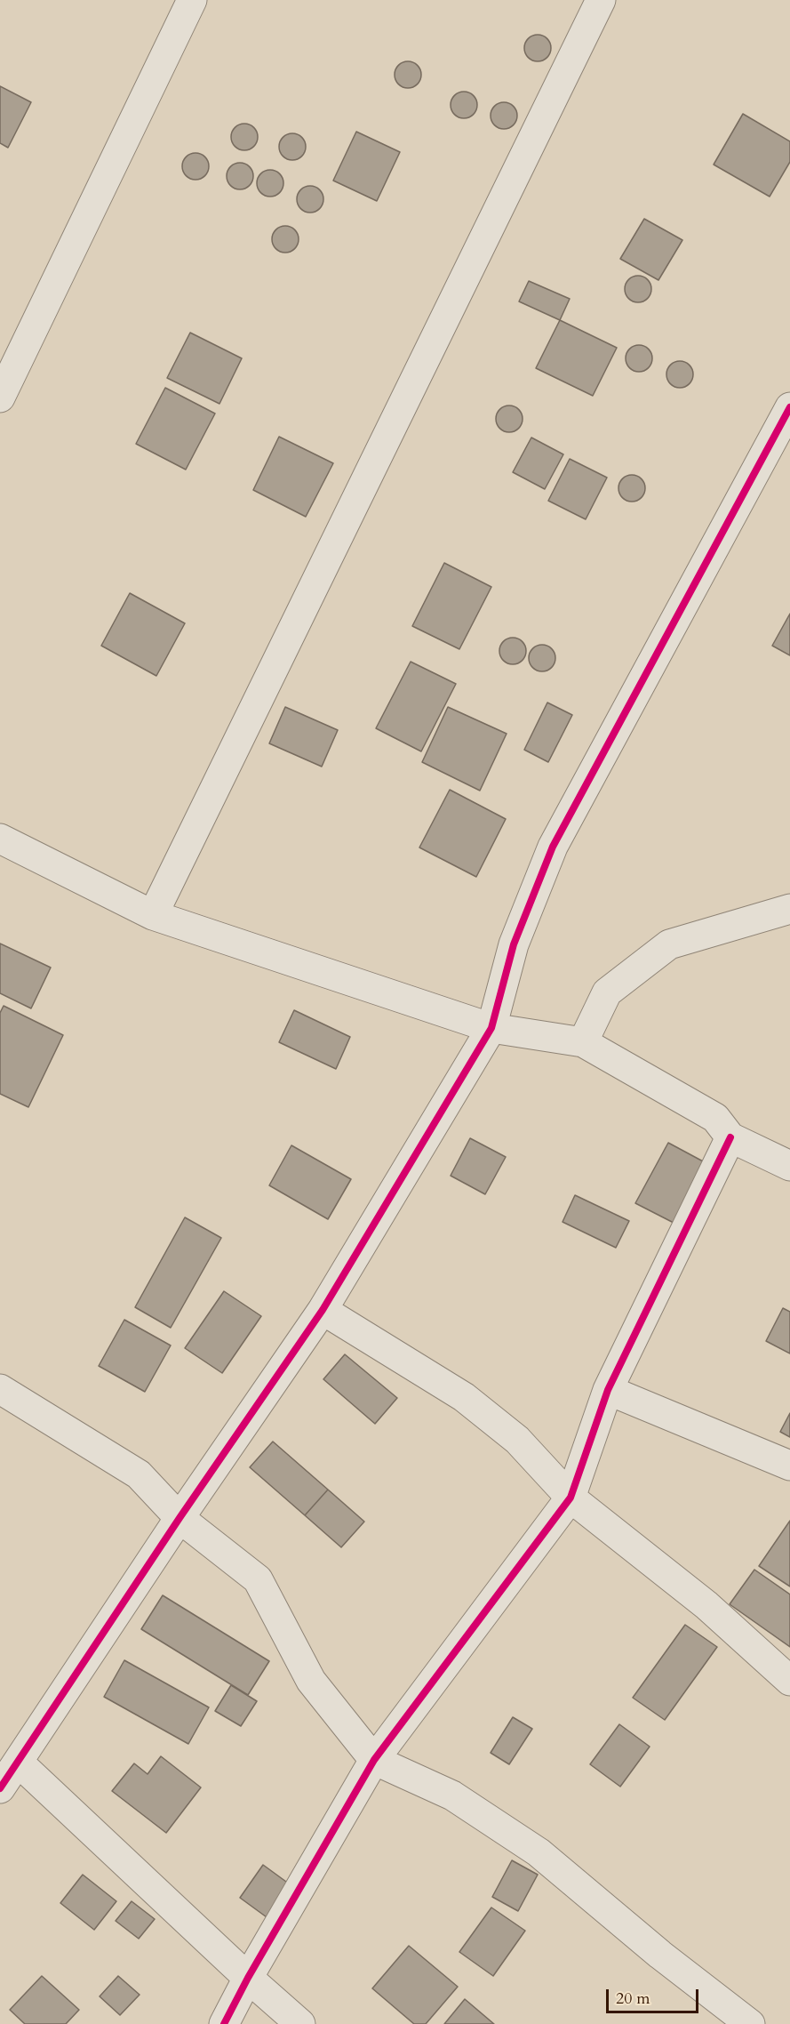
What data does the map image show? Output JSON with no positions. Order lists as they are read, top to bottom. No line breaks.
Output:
{"scale_bar":"20 m"}
